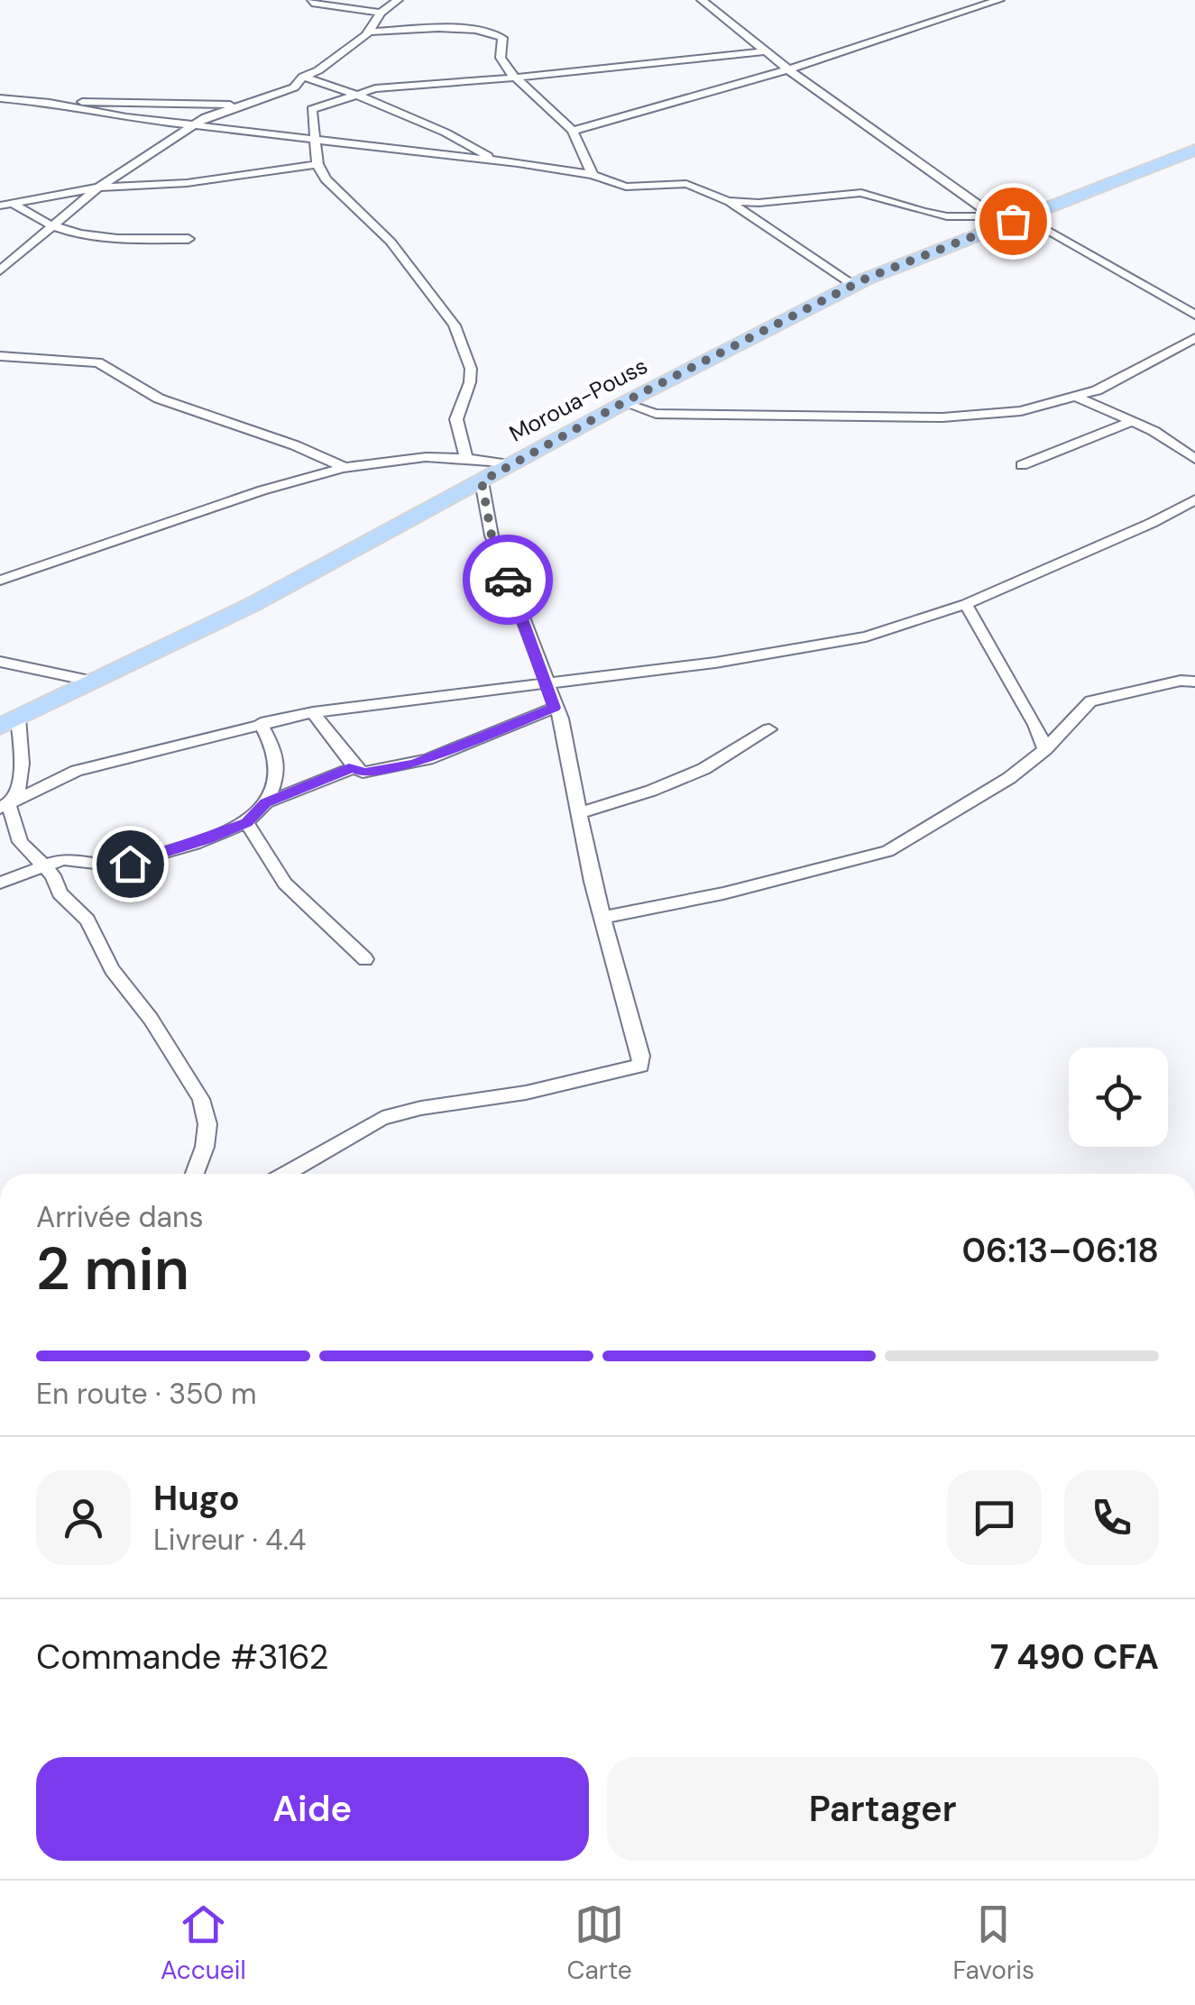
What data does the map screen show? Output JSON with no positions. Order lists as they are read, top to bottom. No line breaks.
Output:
{"streets":{"main road":["Moroua-Pouss"]},"page":{"heading":["2 min","Arrivée dans","06:13–06:18"],"panel":["Hugo","Livreur · 4.4","Commande #3162","7 490 CFA"],"bar":"En route · 350 m","buttons":["Aide","Partager"],"tabs":["Accueil","Carte","Favoris"]}}
